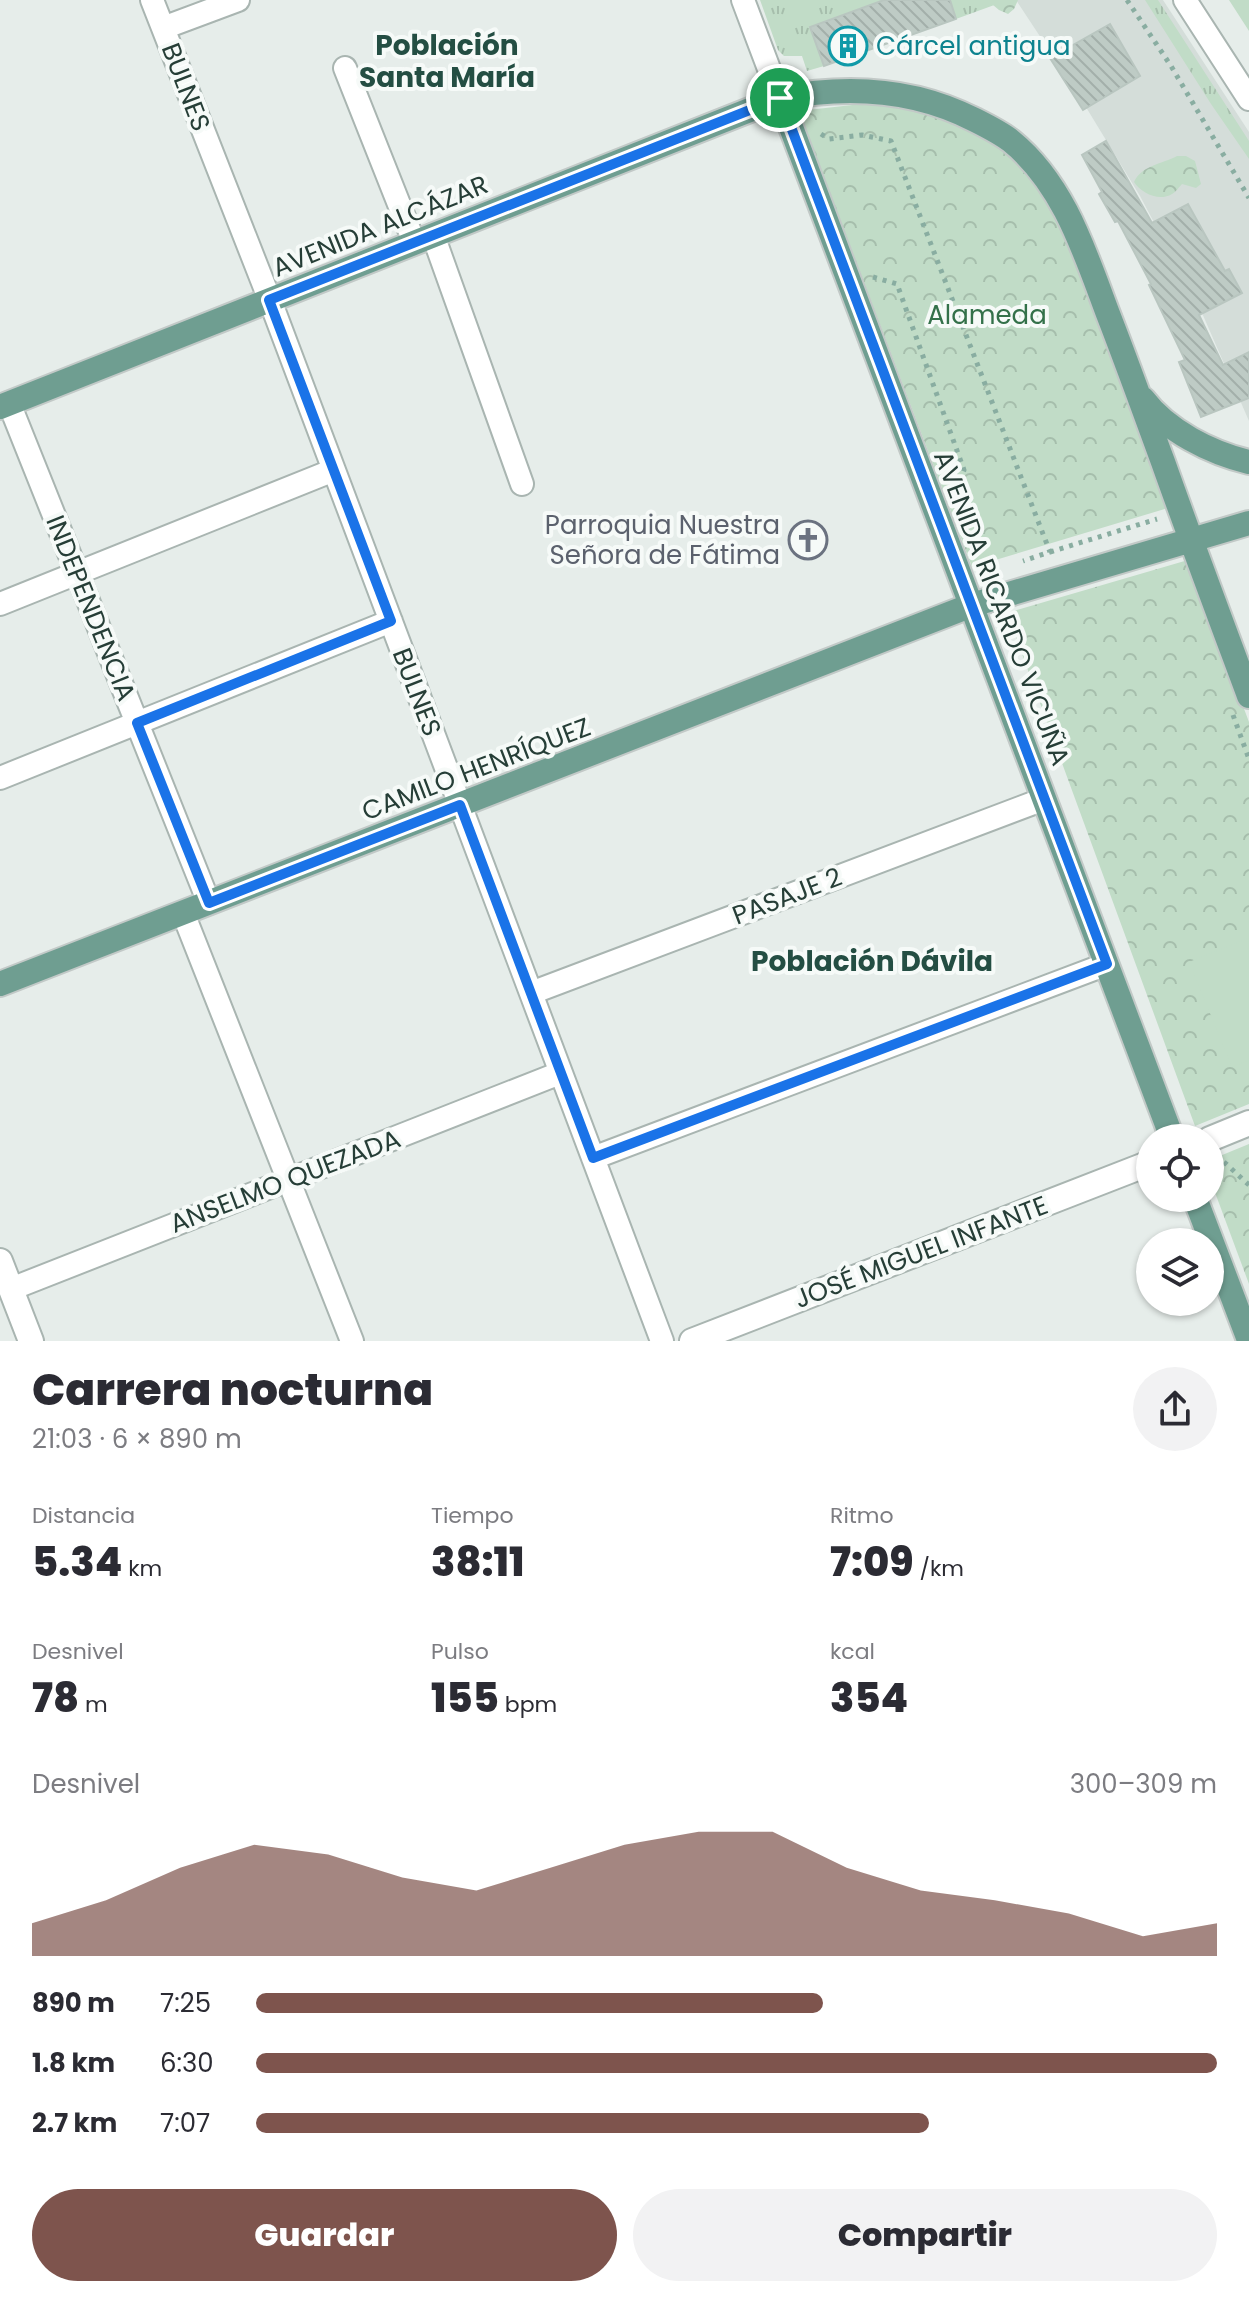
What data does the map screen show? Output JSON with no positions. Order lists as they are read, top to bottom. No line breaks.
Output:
{"streets":{"main road":["AVENIDA ALCÁZAR","AVENIDA RICARDO VICUÑA","CAMILO HENRÍQUEZ"],"street":["BULNES","INDEPENDENCIA","PASAJE 2","ANSELMO QUEZADA","JOSÉ MIGUEL INFANTE"]},"crossings":[["BULNES","AVENIDA ALCÁZAR"],["BULNES","CAMILO HENRÍQUEZ"],["BULNES","PASAJE 2"],["BULNES","ANSELMO QUEZADA"],["AVENIDA ALCÁZAR","INDEPENDENCIA"],["AVENIDA ALCÁZAR","AVENIDA RICARDO VICUÑA"],["INDEPENDENCIA","CAMILO HENRÍQUEZ"],["AVENIDA RICARDO VICUÑA","CAMILO HENRÍQUEZ"],["AVENIDA RICARDO VICUÑA","PASAJE 2"]],"districts":["Población Santa María","Población Dávila"],"parks":["Alameda"],"places":{"building":["Cárcel antigua"],"church":["Parroquia Nuestra Señora de Fátima"]},"page":{"heading":["Carrera nocturna","21:03 · 6 × 890 m"],"stats":[["Distancia","5.34 km"],["Tiempo","38:11"],["Ritmo","7:09 /km"],["Desnivel","78 m"],["Pulso","155 bpm"],["kcal","354"]],"chart":["Desnivel","300–309 m"],"list":[{"name":"890 m","note":"7:25"},{"name":"1.8 km","note":"6:30"},{"name":"2.7 km","note":"7:07"}],"buttons":["Guardar","Compartir"]}}
